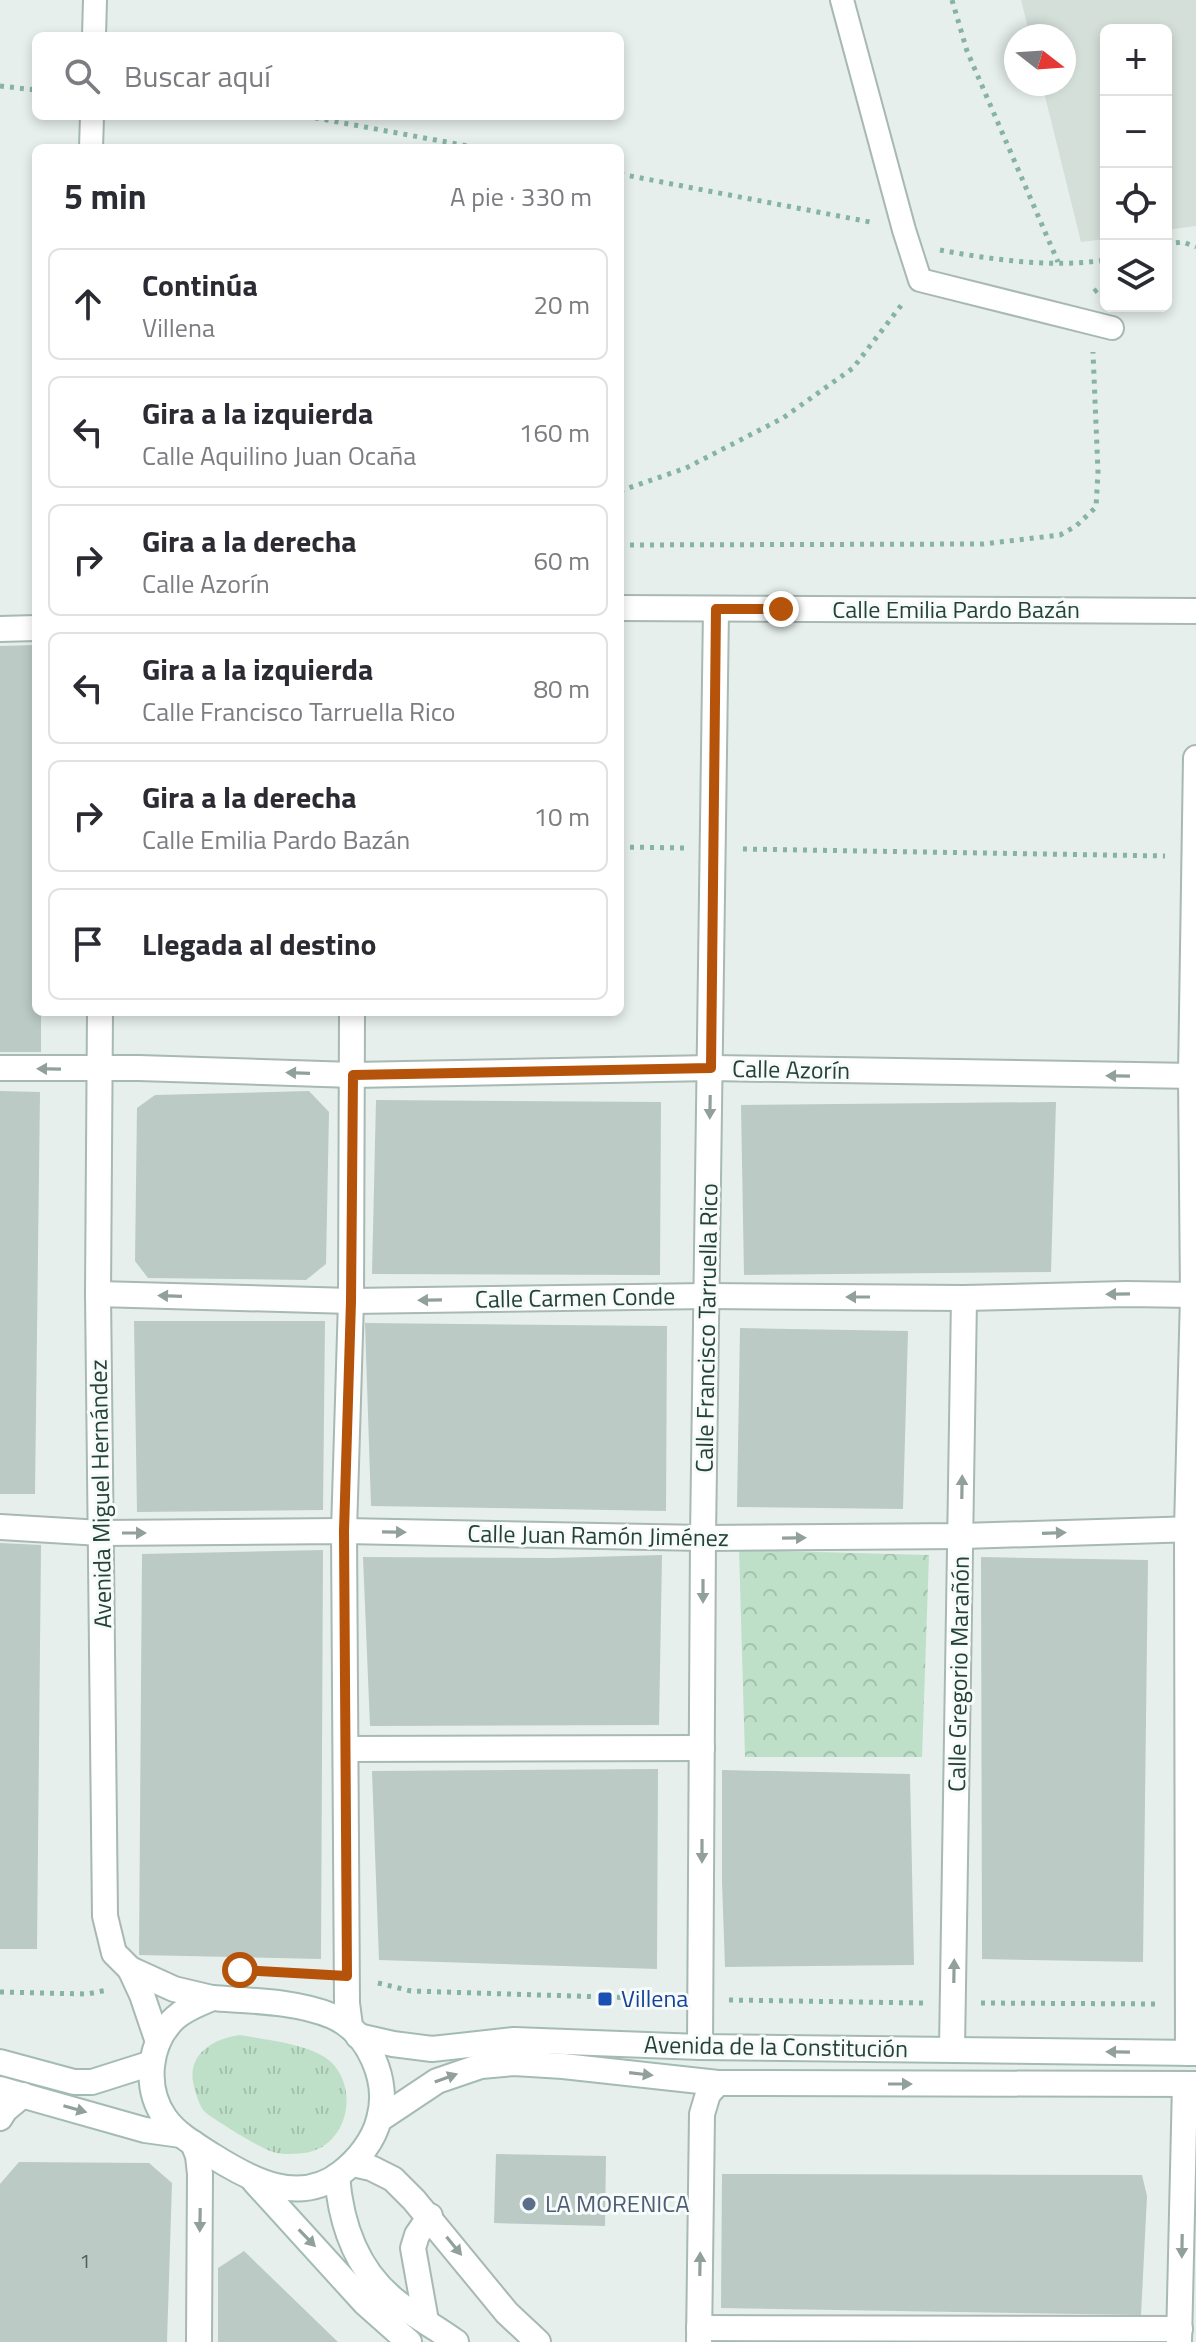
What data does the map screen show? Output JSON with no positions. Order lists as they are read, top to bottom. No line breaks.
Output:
{"streets":{"street":["Calle Emilia Pardo Bazán","Calle Azorín","Calle Carmen Conde","Calle Francisco Tarruella Rico","Avenida Miguel Hernández","Calle Juan Ramón Jiménez","Calle Gregorio Marañón","Avenida de la Constitución"]},"crossings":[["Calle Emilia Pardo Bazán","Calle Francisco Tarruella Rico"],["Calle Azorín","Calle Francisco Tarruella Rico"],["Calle Azorín","Avenida Miguel Hernández"],["Calle Carmen Conde","Calle Francisco Tarruella Rico"],["Calle Carmen Conde","Avenida Miguel Hernández"],["Calle Carmen Conde","Calle Gregorio Marañón"],["Calle Francisco Tarruella Rico","Calle Juan Ramón Jiménez"],["Calle Francisco Tarruella Rico","Avenida de la Constitución"],["Avenida Miguel Hernández","Calle Juan Ramón Jiménez"],["Avenida Miguel Hernández","Avenida de la Constitución"],["Calle Juan Ramón Jiménez","Calle Gregorio Marañón"],["Calle Gregorio Marañón","Avenida de la Constitución"]],"one_way":["Calle Azorín","Calle Carmen Conde","Calle Francisco Tarruella Rico","Calle Juan Ramón Jiménez","Calle Gregorio Marañón"],"places":{"transit":["Villena"],"other":["LA MORENICA"]},"house_numbers":["1"],"north":"right","page":{"map_buttons":["+","−"],"search":"Buscar aquí","heading":["5 min","A pie · 330 m"],"list":[["Continúa","Villena","20 m"],["Gira a la izquierda","Calle Aquilino Juan Ocaña","160 m"],["Gira a la derecha","Calle Azorín","60 m"],["Gira a la izquierda","Calle Francisco Tarruella Rico","80 m"],["Gira a la derecha","Calle Emilia Pardo Bazán","10 m"],"Llegada al destino"]}}
